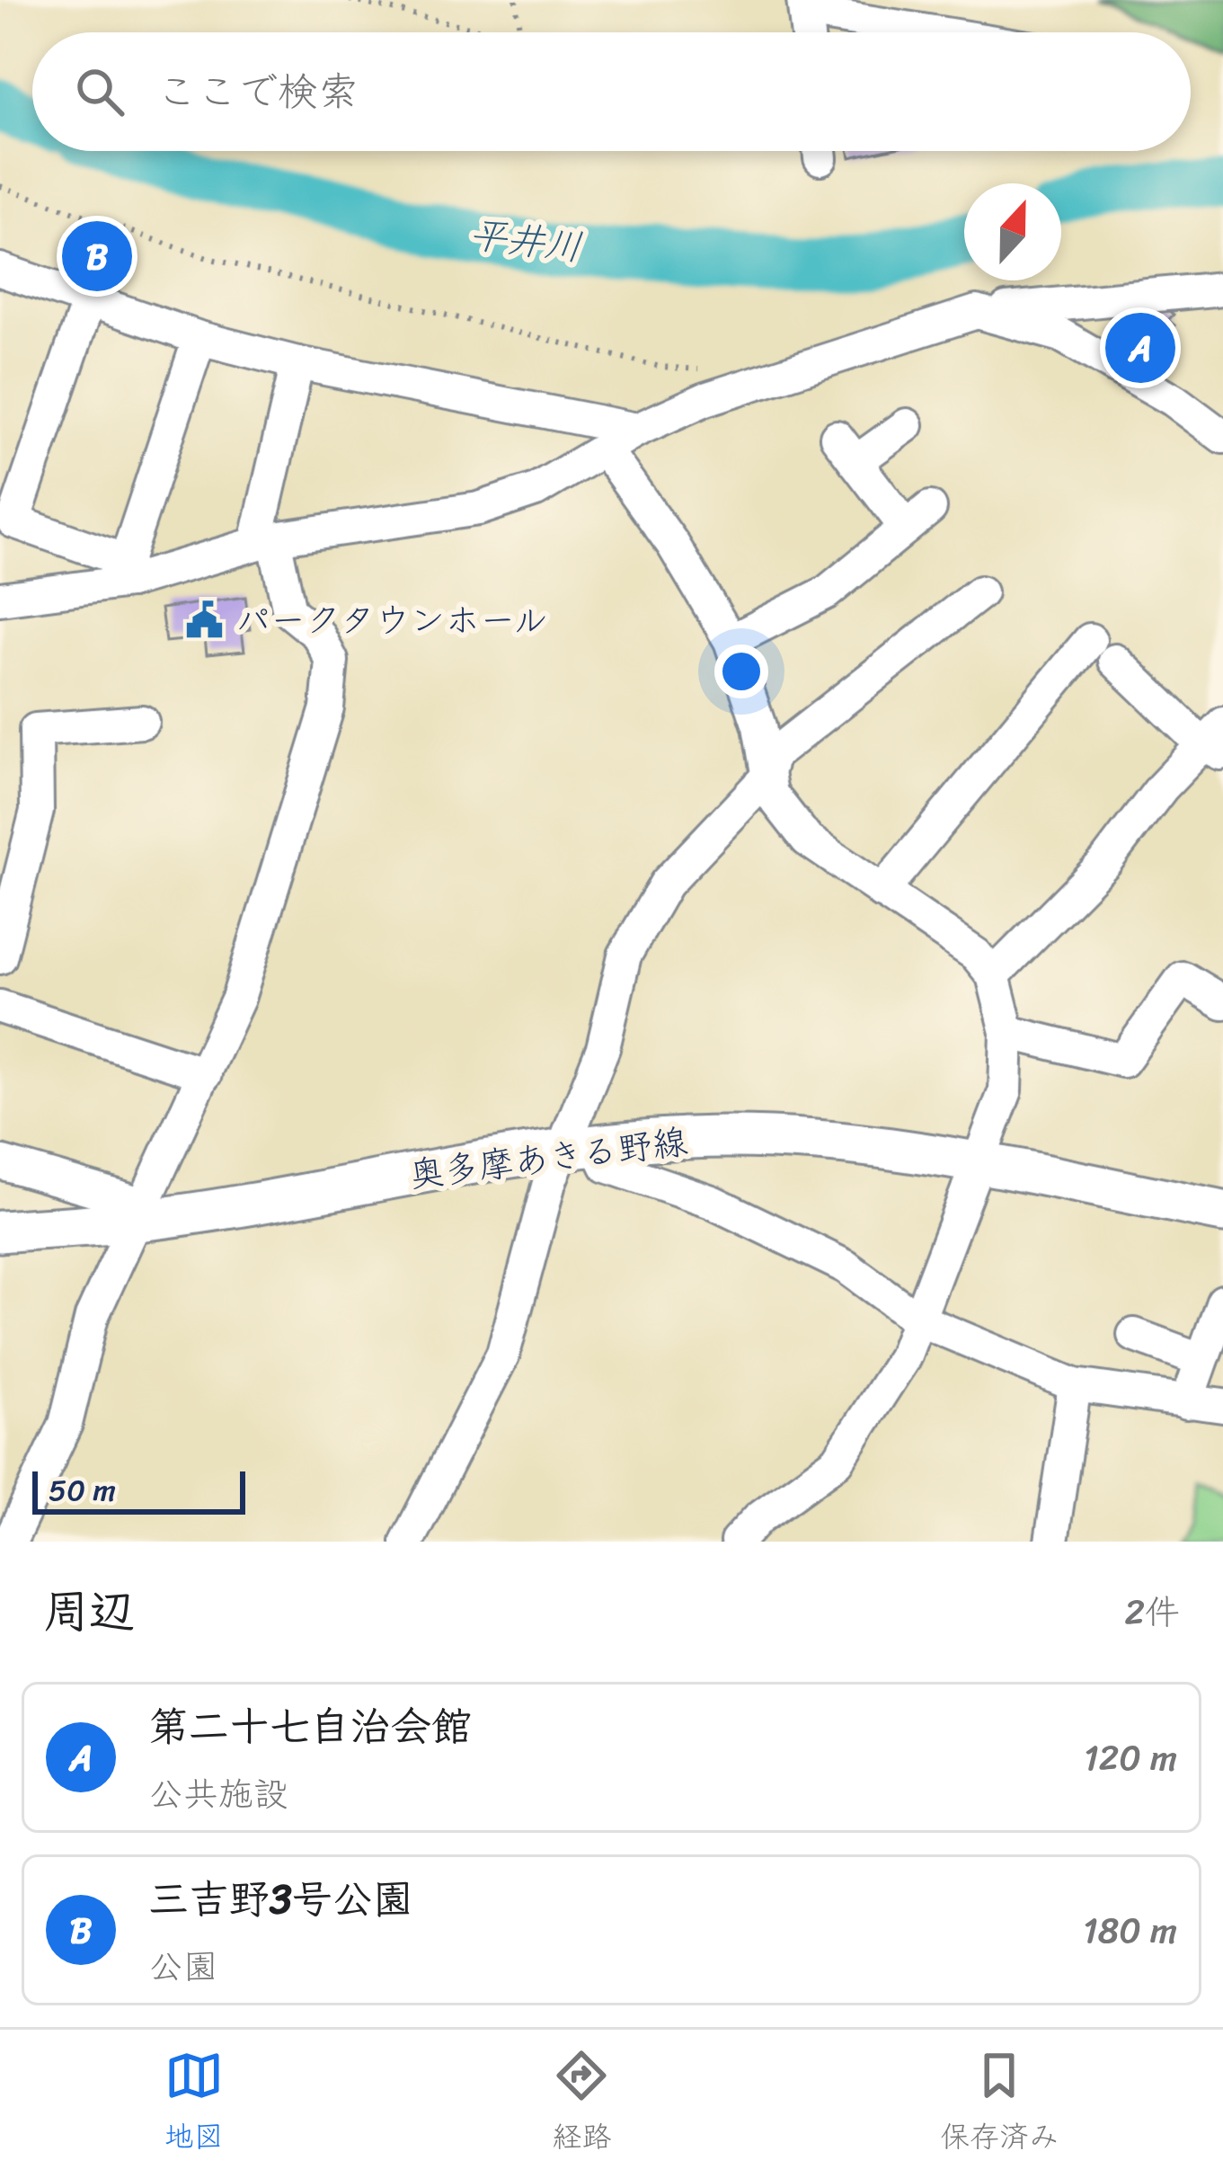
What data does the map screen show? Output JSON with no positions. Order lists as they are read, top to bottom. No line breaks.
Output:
{"streets":{"main road":["奥多摩あきる野線"]},"water":["平井川"],"places":{"public building":["パークタウンホール"]},"scale_bar":"50 m","north":"top","page":{"search":"ここで検索","pins":["B","A"],"scale":"50 m","heading":["周辺","2件"],"list":[{"mark":"A","name":"第二十七自治会館","note":"公共施設","value":"120 m"},{"mark":"B","name":"三吉野3号公園","note":"公園","value":"180 m"}],"nav":["地図","経路","保存済み"]}}
